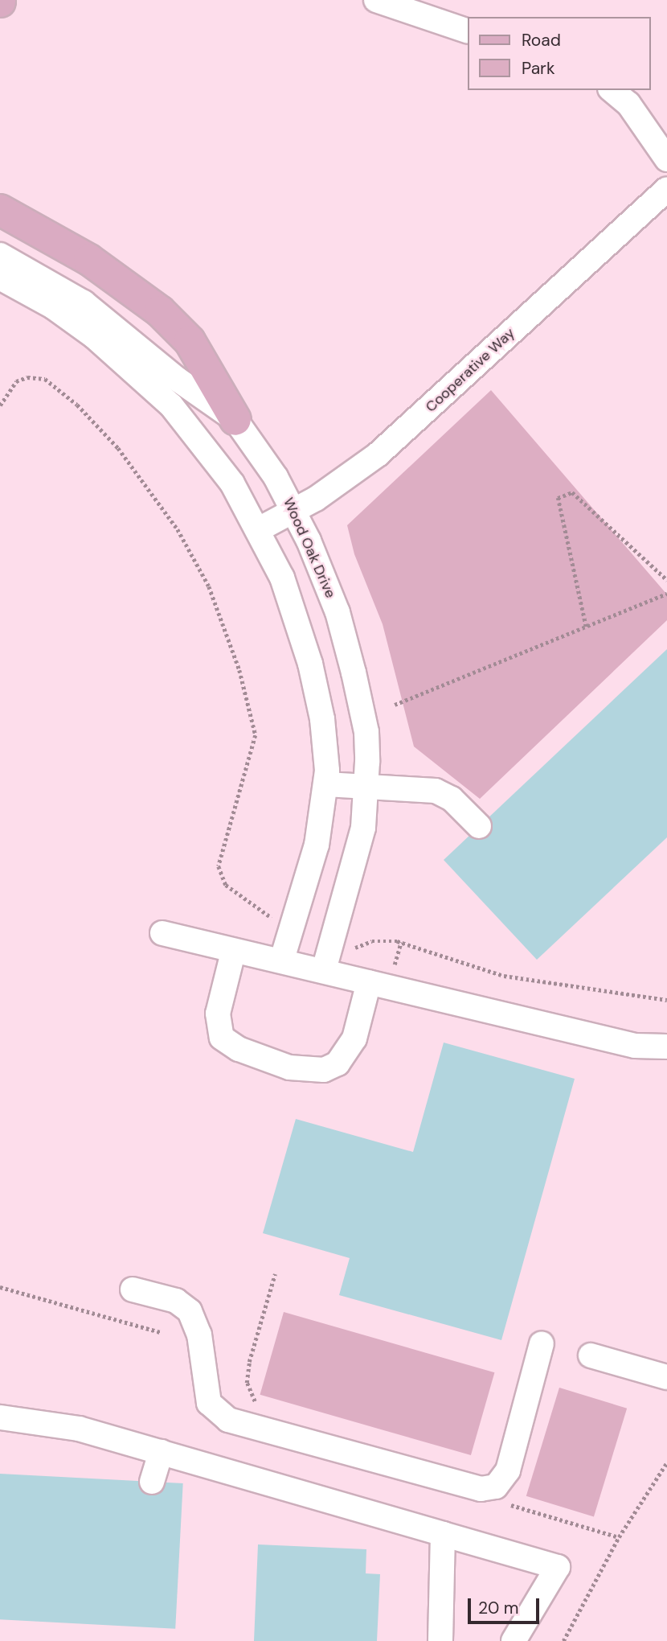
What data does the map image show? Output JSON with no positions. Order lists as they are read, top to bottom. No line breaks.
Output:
{"streets":{"street":["Cooperative Way","Wood Oak Drive"]},"crossings":[["Cooperative Way","Wood Oak Drive"]],"legend":["Road","Park"],"scale_bar":"20 m"}
